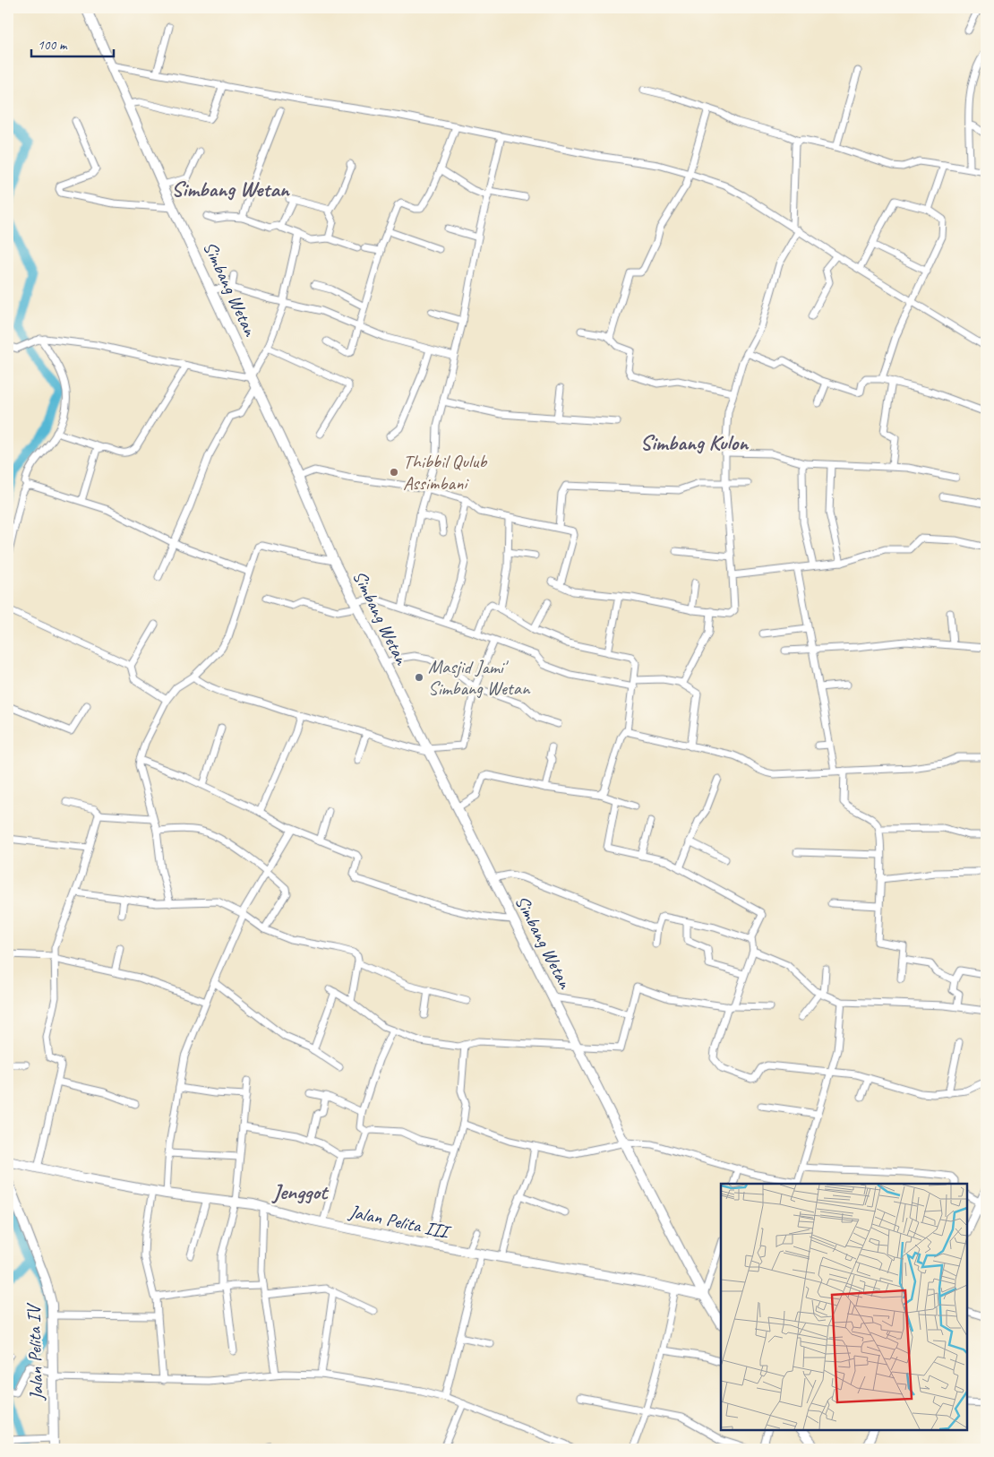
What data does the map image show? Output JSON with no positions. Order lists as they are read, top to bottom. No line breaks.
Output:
{"streets":{"street":["Simbang Wetan","Jalan Pelita III","Jalan Pelita IV"]},"crossings":[["Simbang Wetan","Jalan Pelita III"]],"districts":["Simbang Wetan","Simbang Kulon","Jenggot"],"places":["Thibbil Qulub Assimbani","Masjid Jami' Simbang Wetan"],"scale_bar":"100 m"}
